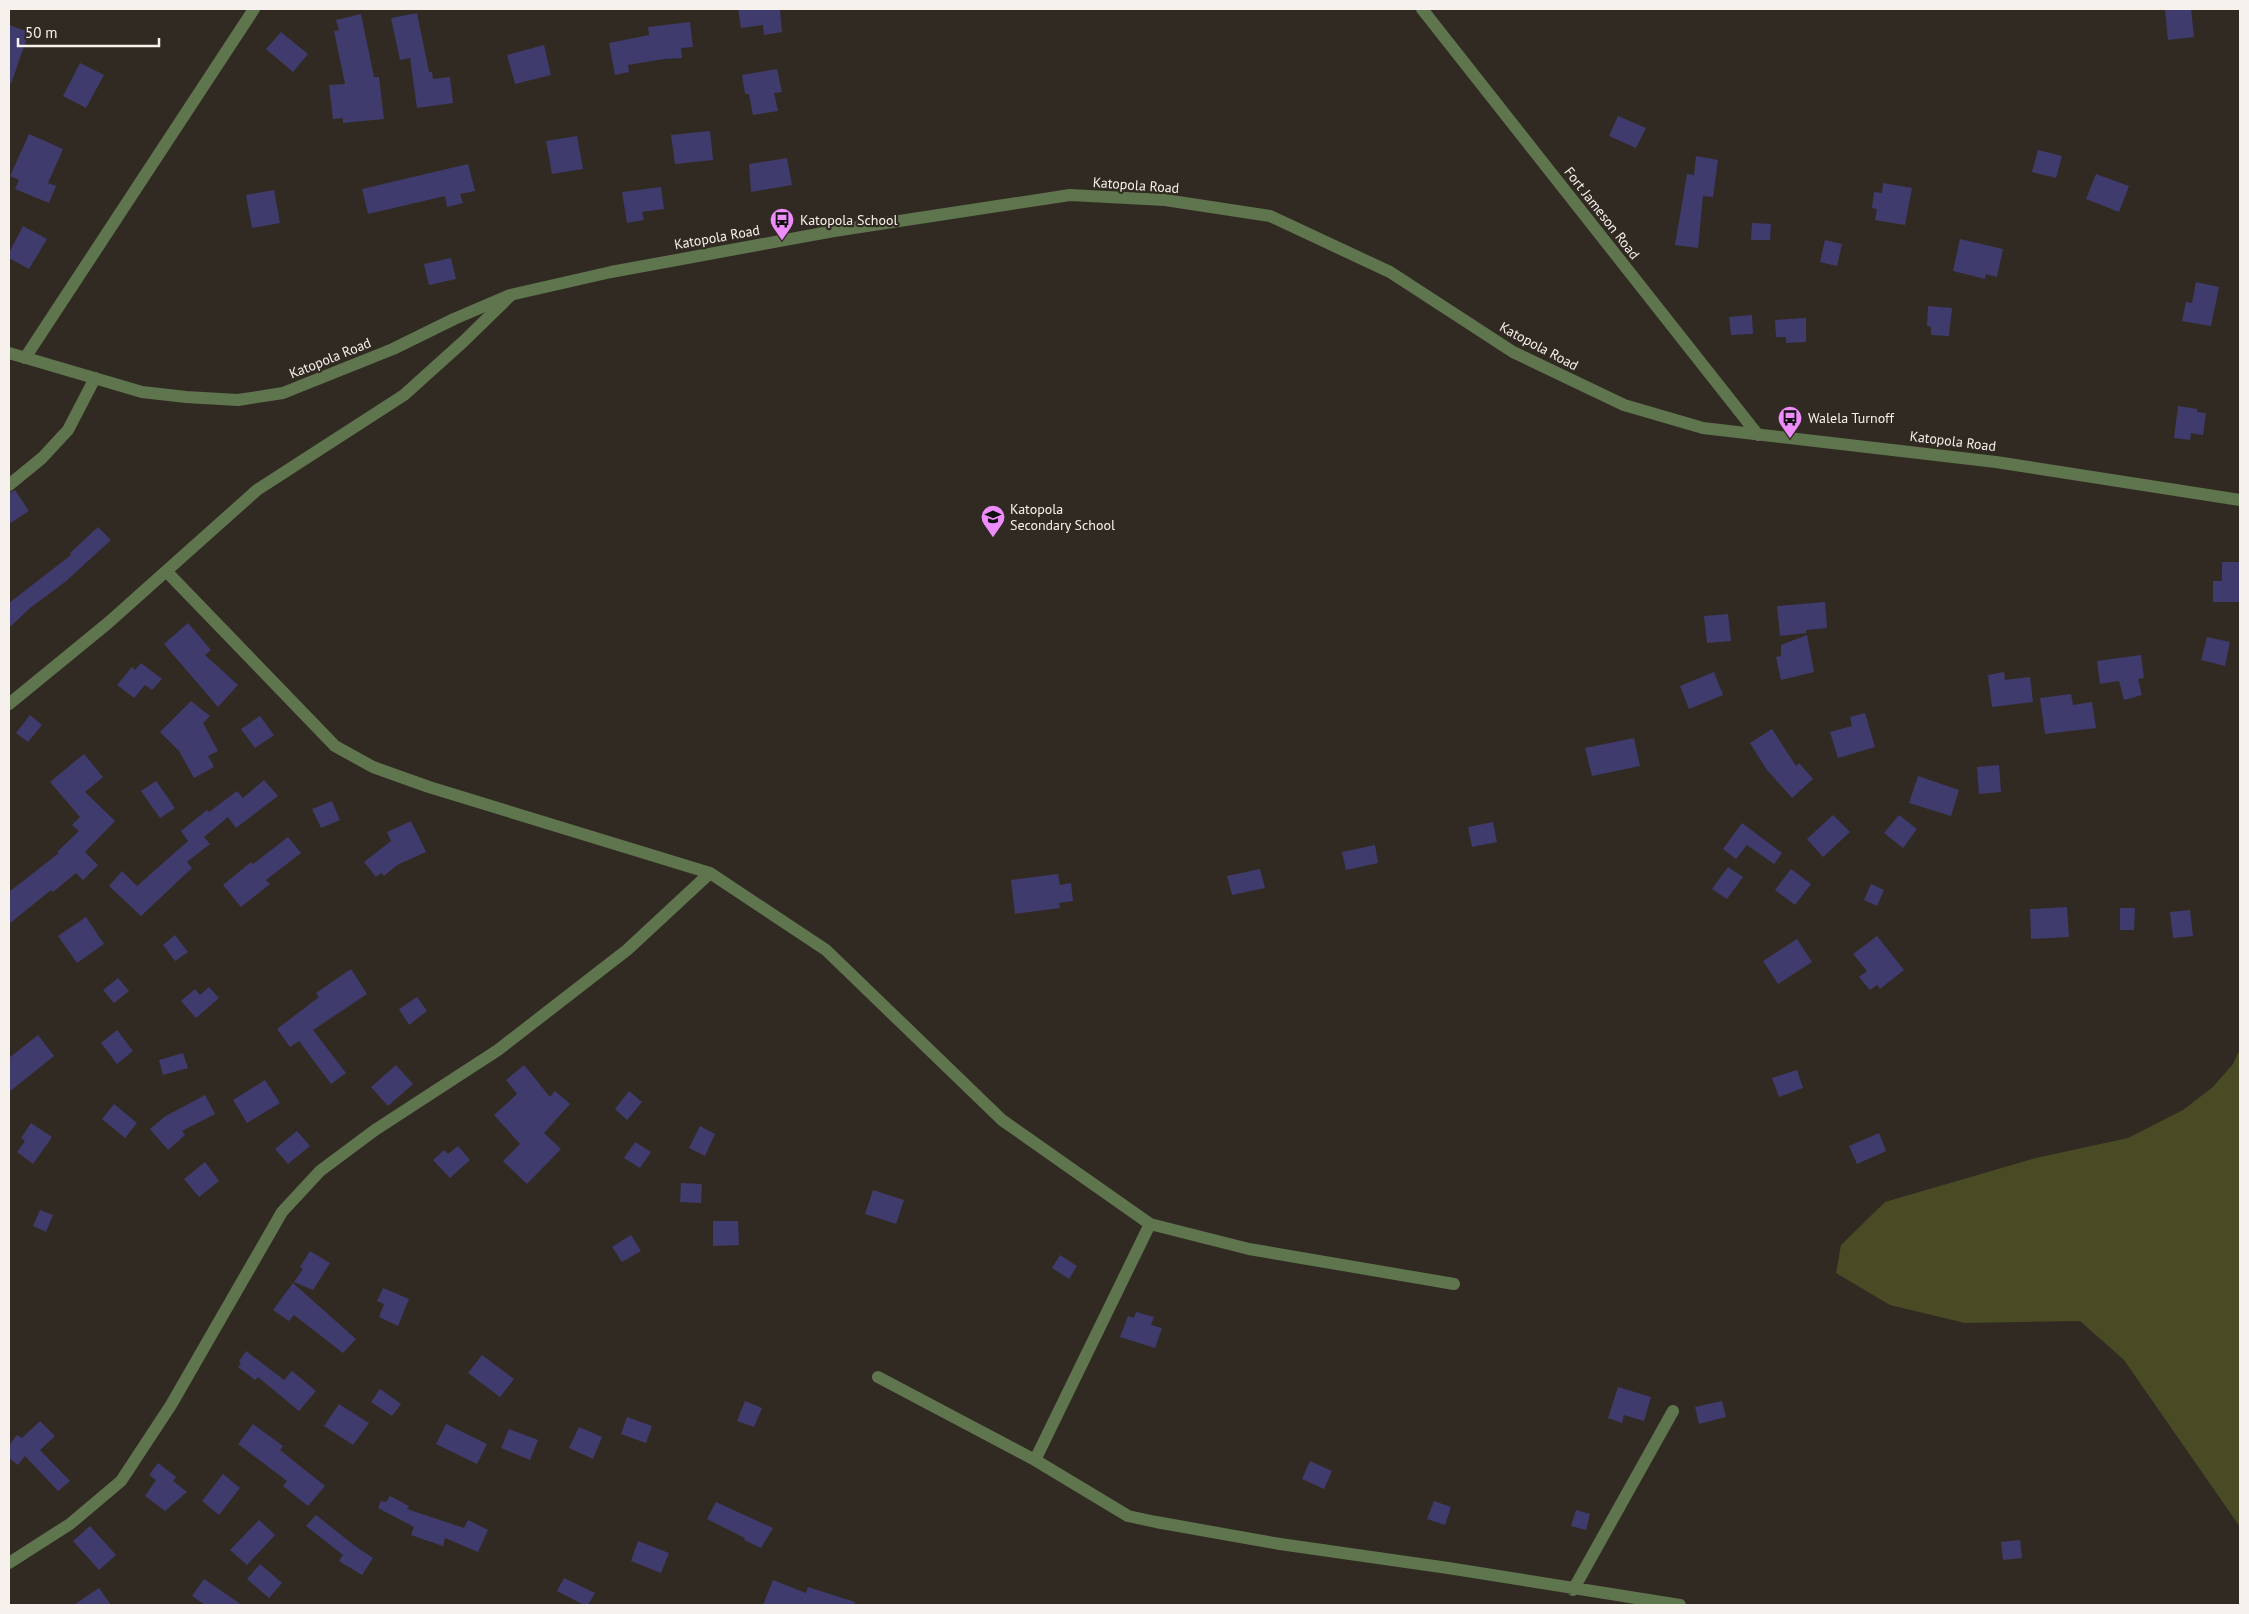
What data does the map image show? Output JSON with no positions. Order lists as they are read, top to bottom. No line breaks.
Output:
{"streets":{"street":["Katopola Road","Fort Jameson Road"]},"crossings":[["Katopola Road","Fort Jameson Road"]],"places":{"bus stop":["Katopola School","Walela Turnoff"],"school or university":["Katopola Secondary School"]},"scale_bar":"50 m"}
